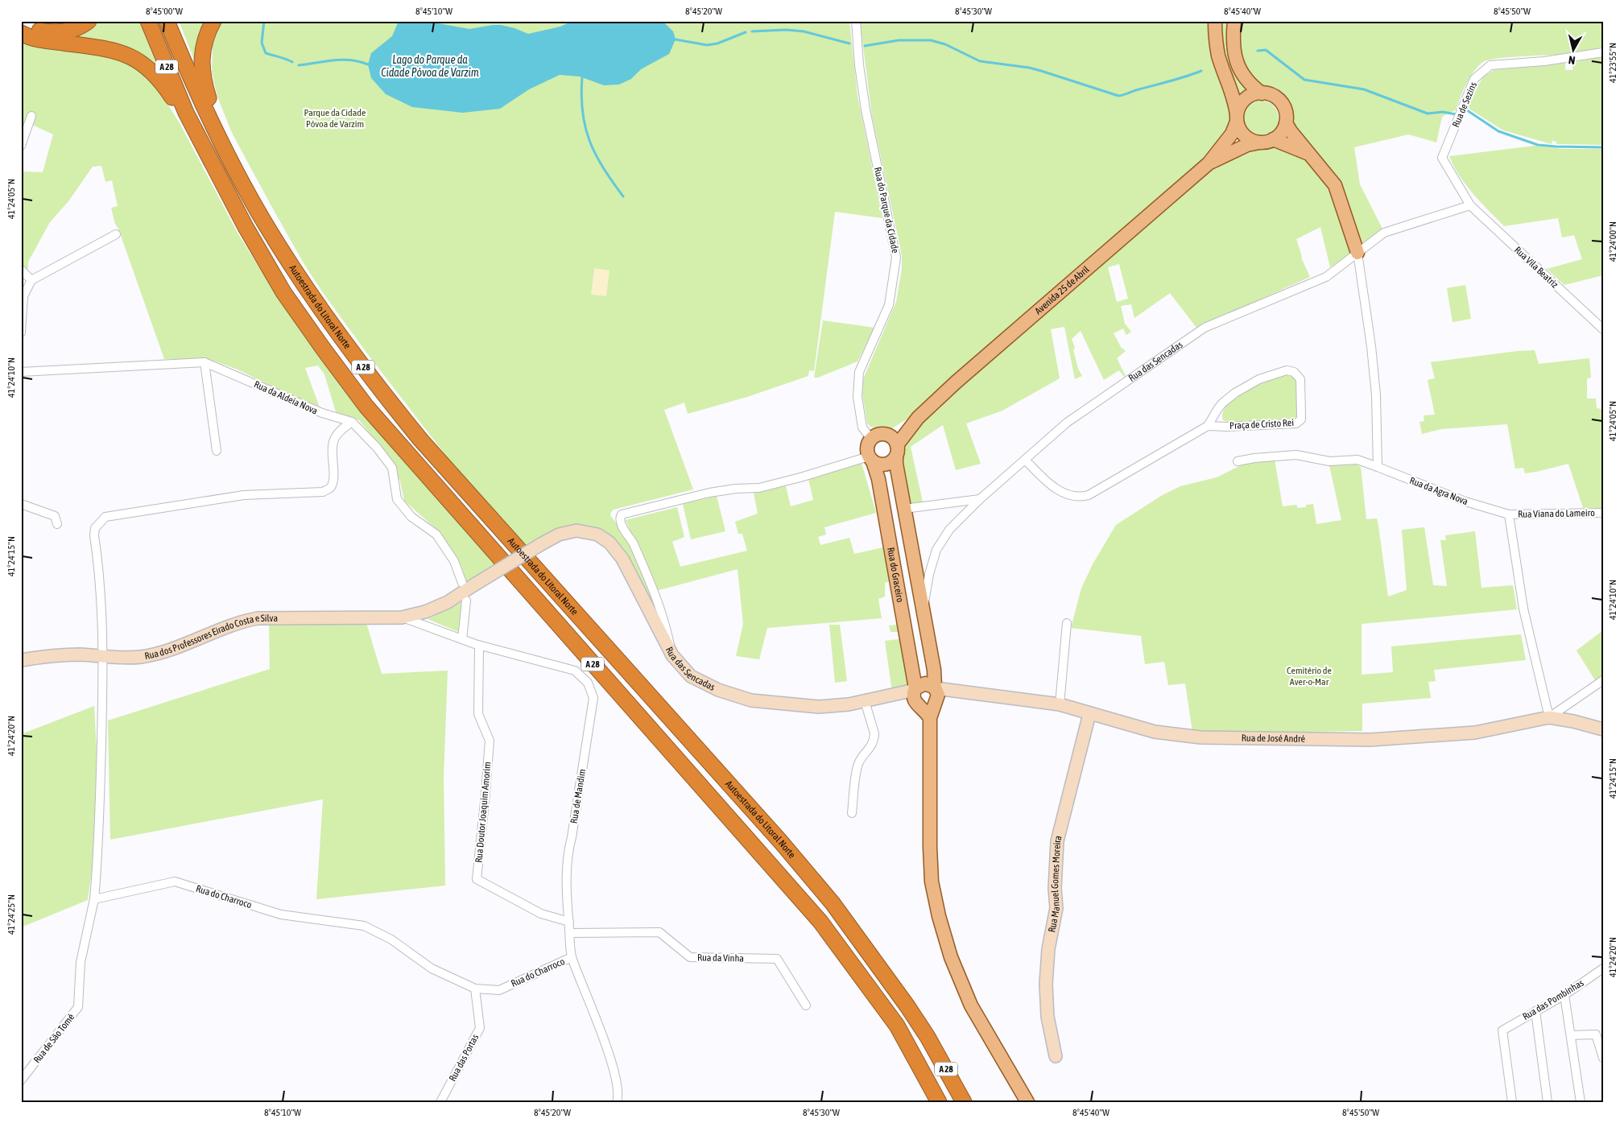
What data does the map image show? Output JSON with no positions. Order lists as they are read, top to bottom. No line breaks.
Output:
{"streets":{"highway":["A 28","Autoestrada do Litoral Norte"],"main road":["Avenida 25 de Abril","Rua do Graceiro"],"street":["Rua de Sezins","Rua do Parque da Cidade","Rua Vila Beatriz","Rua das Sencadas","Rua da Aldeia Nova","Praça de Cristo Rei","Rua da Agra Nova","Rua Viana do Lameiro","Rua dos Professores Eirado Costa e Silva","Rua de José André","Rua de Mandim","Rua Doutor Joaquim Amorim","Rua Manuel Gomes Moreira","Rua do Charroco","Rua da Vinha","Rua das Pombinhas","Rua de São Tomé","Rua das Portas"]},"crossings":[["Rua de Sezins","Rua Vila Beatriz"],["Rua de Sezins","Rua das Sencadas"],["Rua do Parque da Cidade","Avenida 25 de Abril"],["Rua do Parque da Cidade","Rua do Graceiro"],["Rua Vila Beatriz","Rua das Sencadas"],["Avenida 25 de Abril","Rua do Graceiro"],["Rua das Sencadas","Rua da Aldeia Nova"],["Rua das Sencadas","Rua do Graceiro"],["Rua das Sencadas","Rua dos Professores Eirado Costa e Silva"],["Rua das Sencadas","Rua de José André"],["Rua da Aldeia Nova","Rua dos Professores Eirado Costa e Silva"],["Rua da Agra Nova","Rua Viana do Lameiro"],["Rua do Graceiro","Rua de José André"],["Rua dos Professores Eirado Costa e Silva","Rua de Mandim"],["Rua de José André","Rua Manuel Gomes Moreira"],["Rua de Mandim","Rua Doutor Joaquim Amorim"],["Rua de Mandim","Rua do Charroco"],["Rua de Mandim","Rua da Vinha"],["Rua do Charroco","Rua de São Tomé"],["Rua do Charroco","Rua das Portas"]],"water":["Lago do Parque da Cidade Póvoa de Varzim"],"parks":["Parque da Cidade Póvoa de Varzim","Cemitério de Aver-o-Mar"],"north":"bottom","coordinates":["8°45'00\"W","8°45'10\"W","8°45'20\"W","8°45'30\"W","8°45'40\"W","8°45'50\"W","41°23'55\"N","41°24'05\"N","41°24'00\"N","41°24'10\"N","41°24'15\"N","41°24'20\"N","41°24'25\"N"]}
